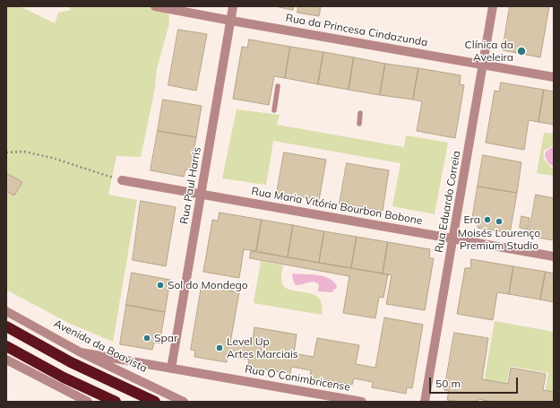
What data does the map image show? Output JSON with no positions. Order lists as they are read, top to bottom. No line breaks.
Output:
{"streets":{"street":["Rua da Princesa Cindazunda","Rua Paul Harris","Rua Eduardo Correia","Rua Maria Vitória Bourbon Bobone","Avenida da Boavista","Rua O Conimbricense"]},"crossings":[["Rua da Princesa Cindazunda","Rua Paul Harris"],["Rua da Princesa Cindazunda","Rua Eduardo Correia"],["Rua Paul Harris","Rua Maria Vitória Bourbon Bobone"],["Rua Paul Harris","Rua O Conimbricense"],["Rua Eduardo Correia","Rua Maria Vitória Bourbon Bobone"],["Avenida da Boavista","Rua O Conimbricense"]],"places":["Clínica da Aveleira","Era","Moisés Lourenço Premium Studio","Sol do Mondego","Spar","Level Up Artes Marciais"],"scale_bar":"50 m"}
